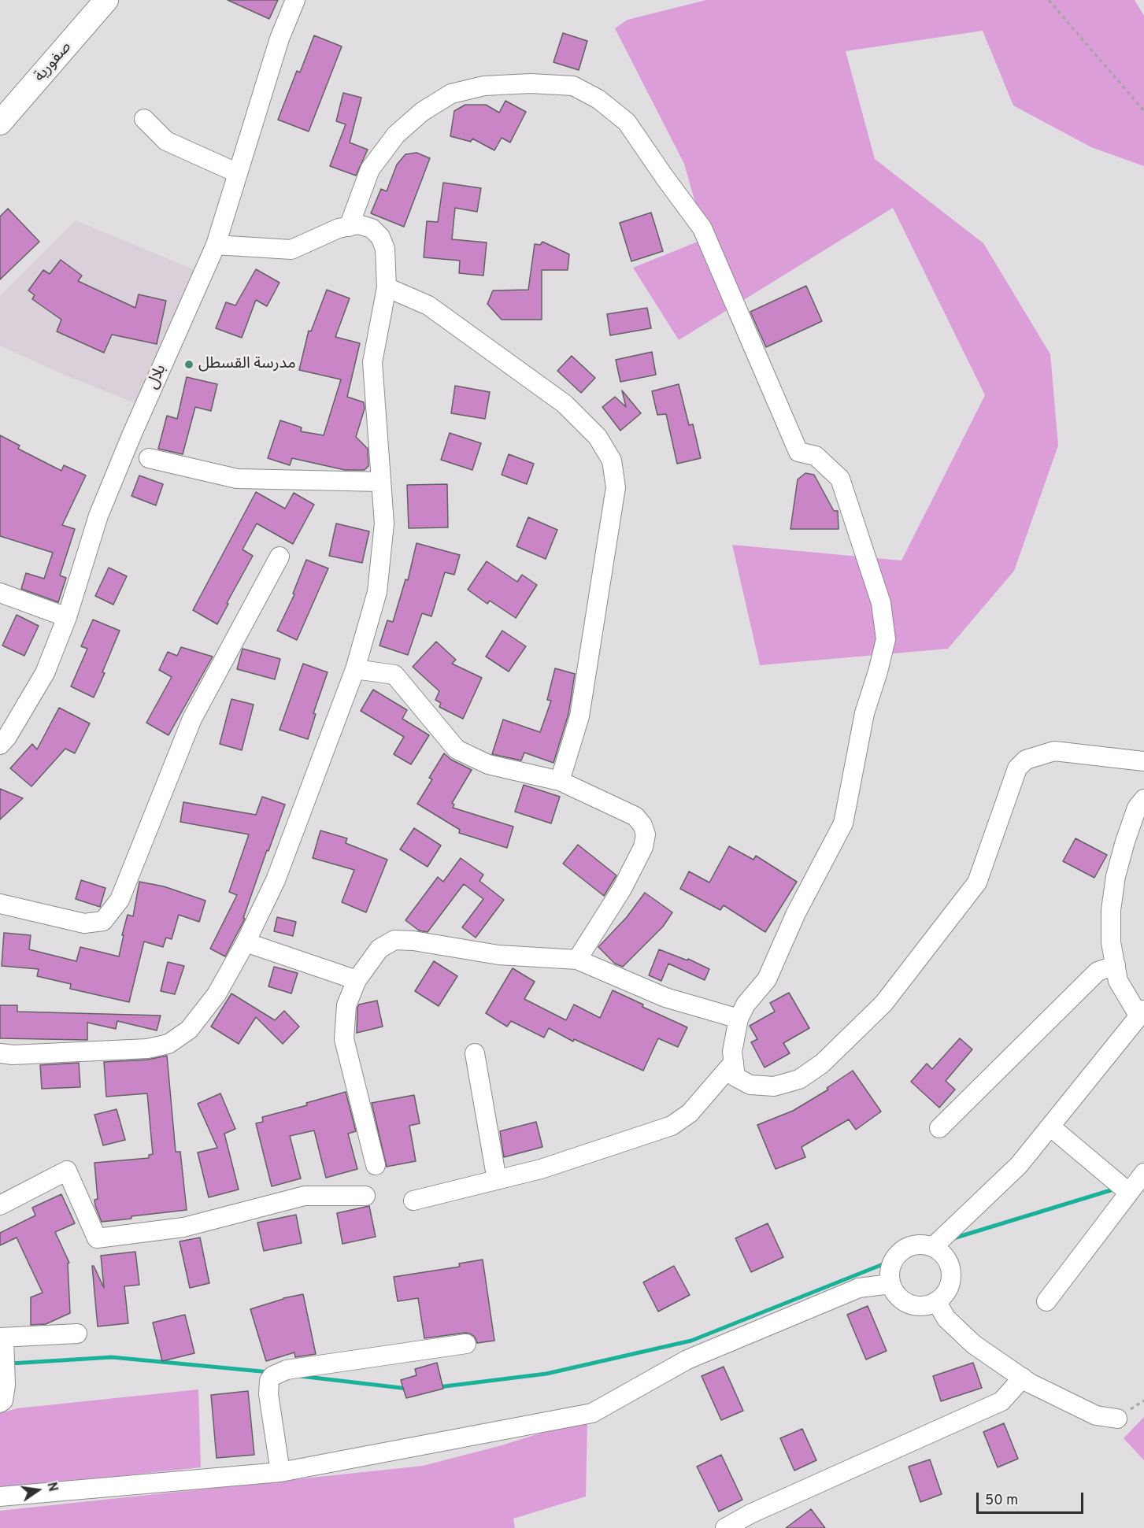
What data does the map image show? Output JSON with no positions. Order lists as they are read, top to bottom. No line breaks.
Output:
{"streets":{"main road":["صفورية"],"street":["بلال"]},"places":["مدرسة القسطل"],"scale_bar":"50 m","north":"right"}
